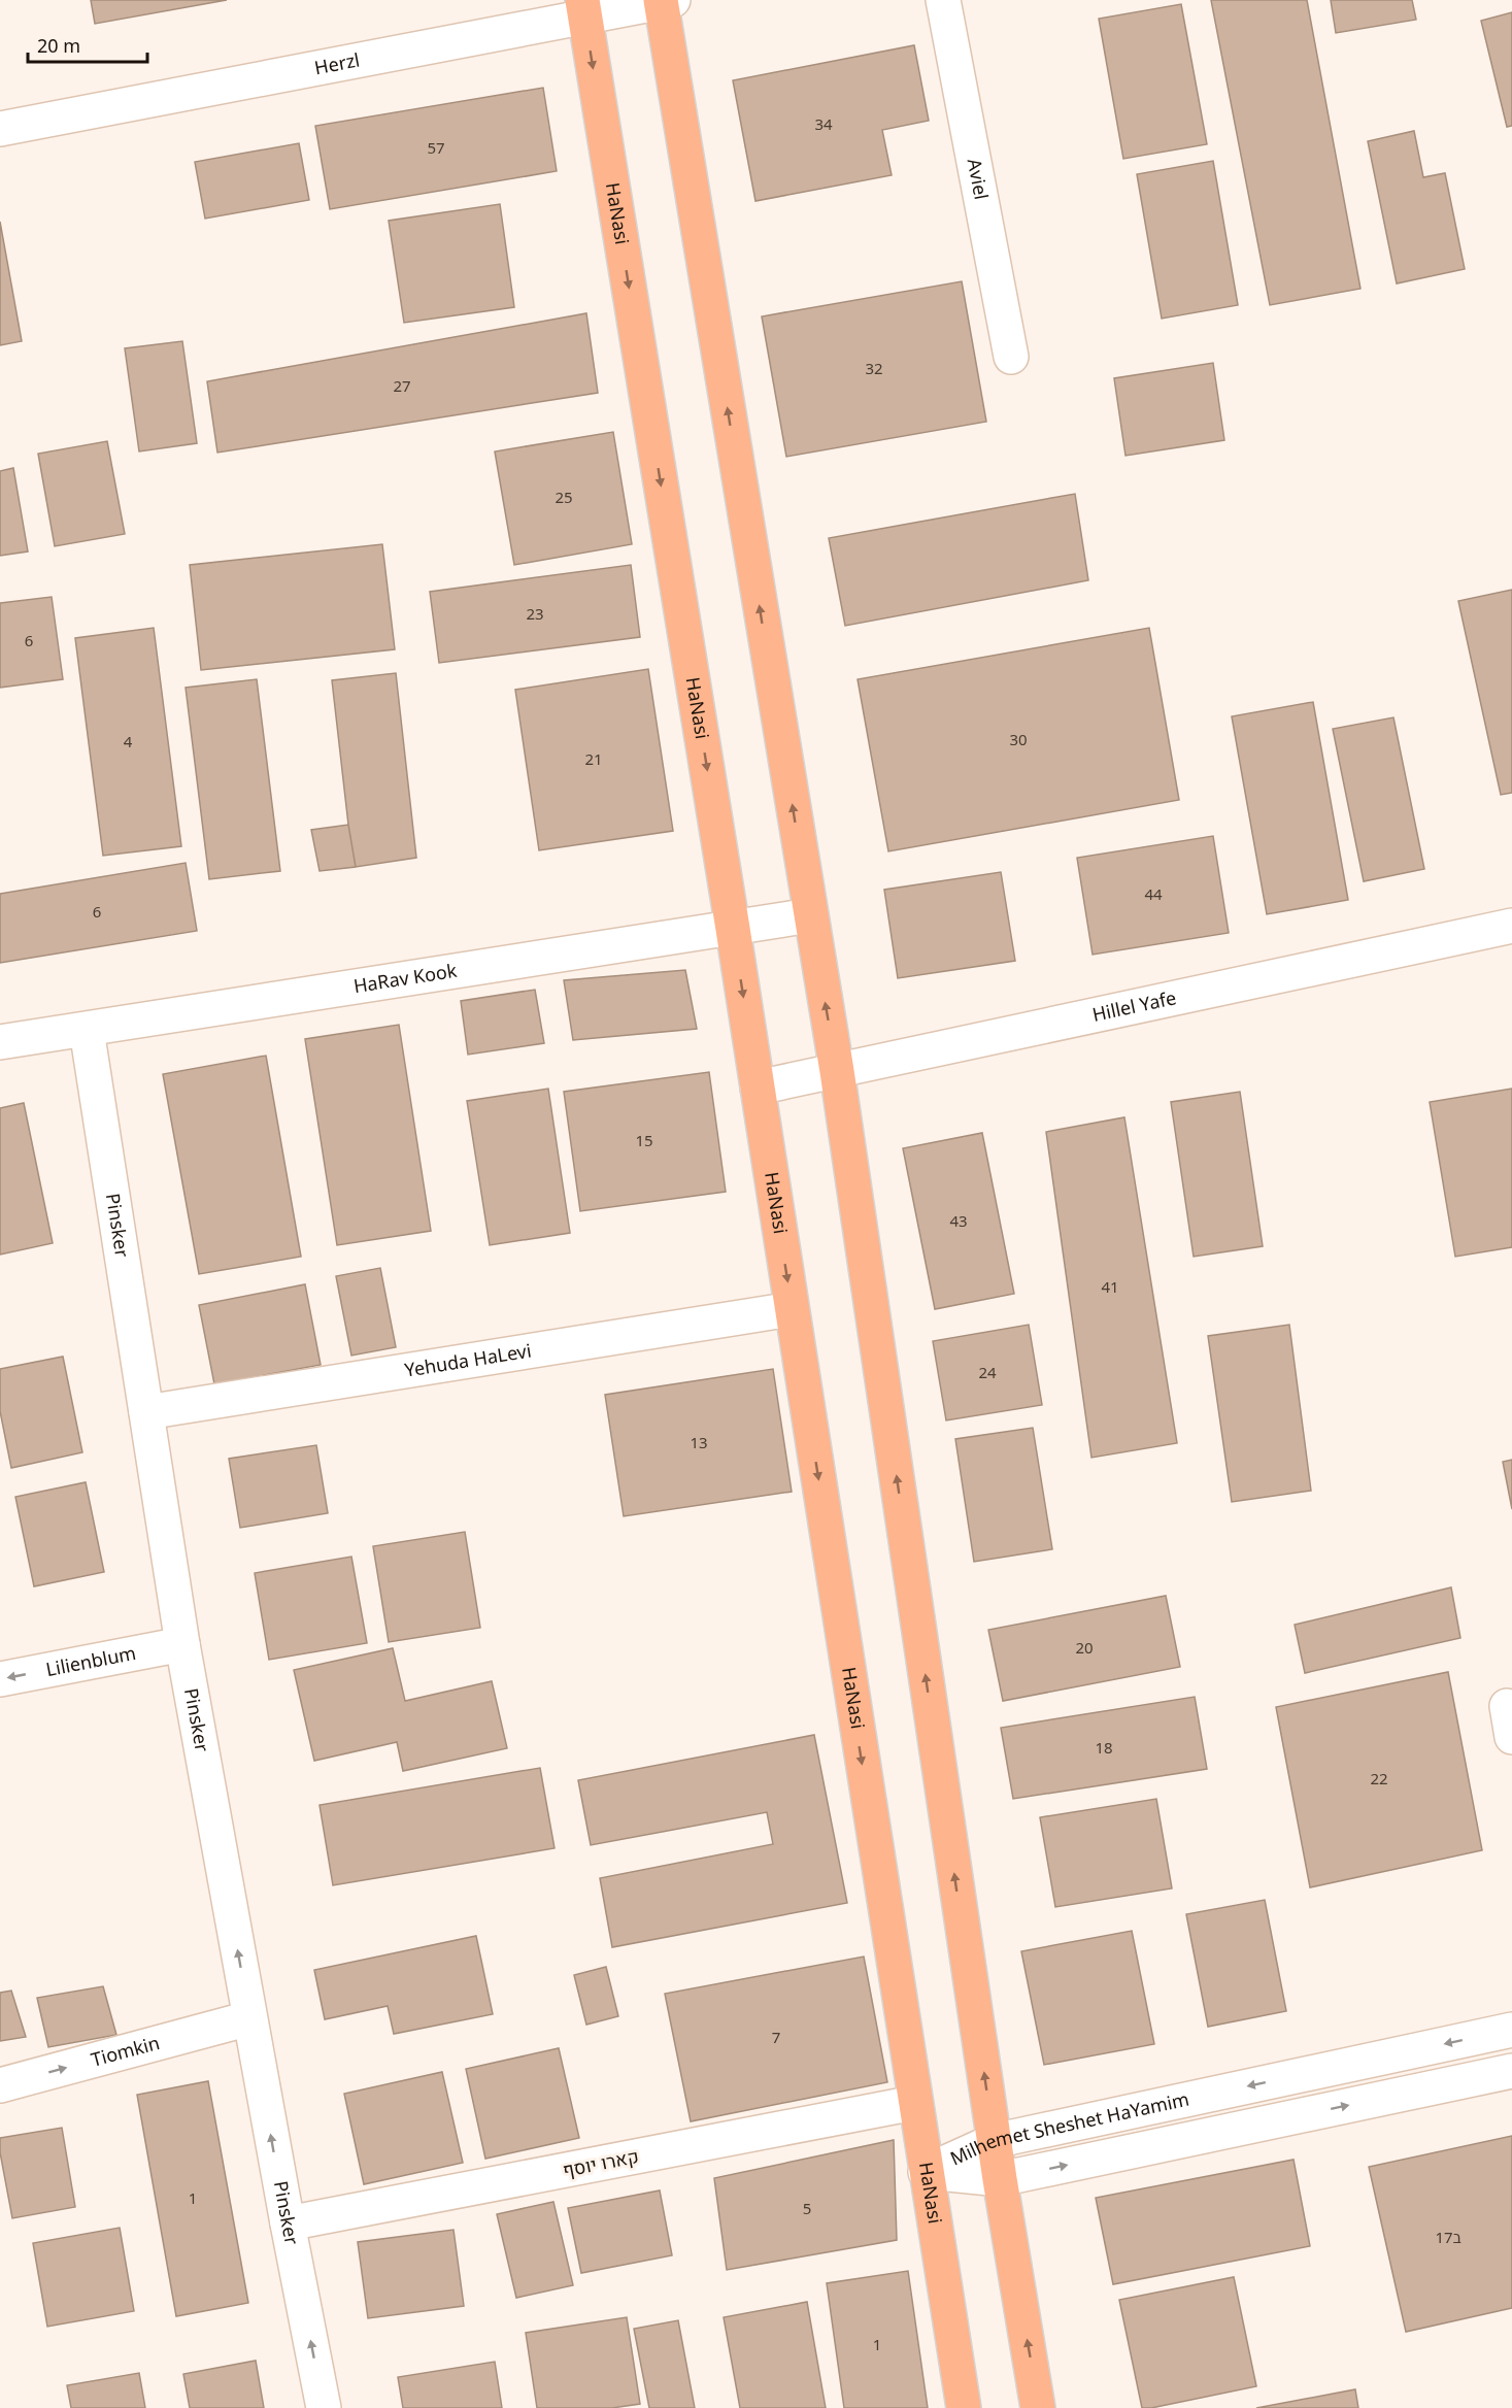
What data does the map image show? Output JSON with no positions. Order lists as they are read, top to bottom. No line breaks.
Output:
{"streets":{"main road":["HaNasi"],"street":["Herzl","Aviel","HaRav Kook","Hillel Yafe","Pinsker","Yehuda HaLevi","Lilienblum","Tiomkin","Milhemet Sheshet HaYamim","קארו יוסף"]},"crossings":[["Herzl","HaNasi"],["HaNasi","HaRav Kook"],["HaNasi","Hillel Yafe"],["HaNasi","Yehuda HaLevi"],["HaNasi","Milhemet Sheshet HaYamim"],["HaNasi","קארו יוסף"],["HaRav Kook","Pinsker"],["Pinsker","Yehuda HaLevi"],["Pinsker","Lilienblum"],["Pinsker","Tiomkin"],["Pinsker","קארו יוסף"]],"one_way":["Pinsker","Lilienblum","Tiomkin"],"house_numbers":["34","57","32","27","25","23","6","30","4","21","44","6","15","43","41","24","13","20","18","22","7","1","5","17ב","1"],"scale_bar":"20 m"}
